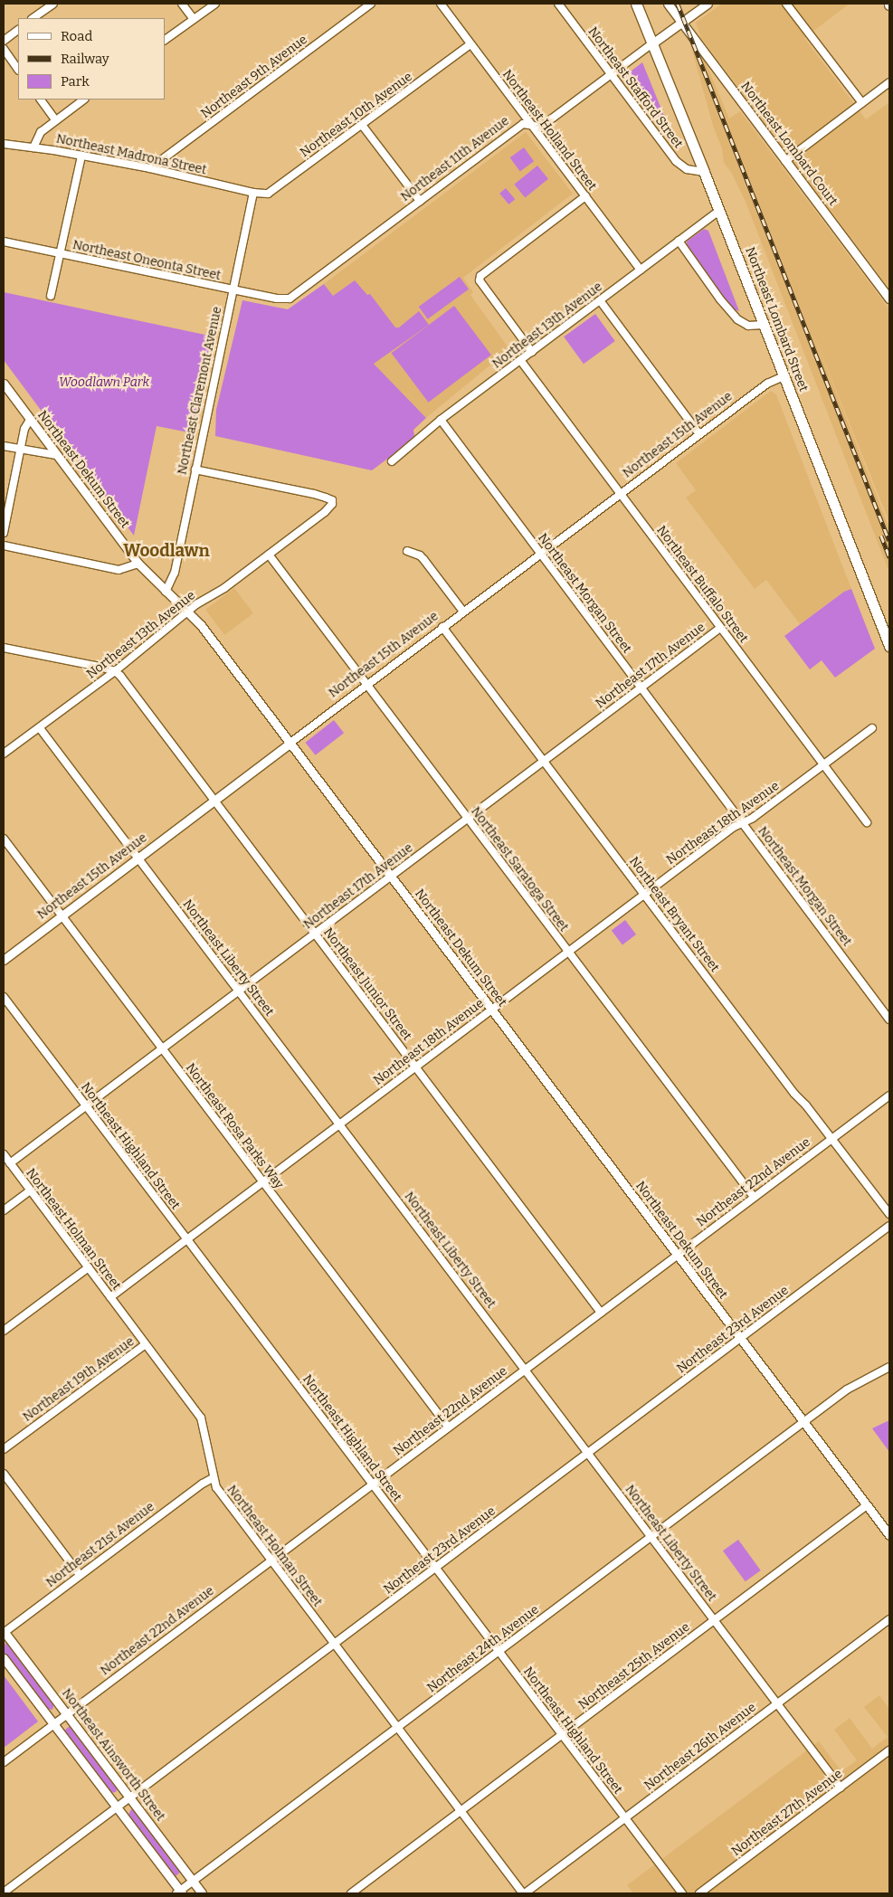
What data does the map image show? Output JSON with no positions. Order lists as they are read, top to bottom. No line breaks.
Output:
{"streets":{"main road":["Northeast Lombard Street"],"street":["Northeast 9th Avenue","Northeast Stafford Street","Northeast 10th Avenue","Northeast Holland Street","Northeast Lombard Court","Northeast Madrona Street","Northeast 11th Avenue","Northeast Oneonta Street","Northeast 13th Avenue","Northeast Claremont Avenue","Northeast 15th Avenue","Northeast Dekum Street","Northeast Buffalo Street","Northeast Morgan Street","Northeast 17th Avenue","Northeast 18th Avenue","Northeast Saratoga Street","Northeast Bryant Street","Northeast Liberty Street","Northeast Junior Street","Northeast Rosa Parks Way","Northeast Highland Street","Northeast 22nd Avenue","Northeast Holman Street","Northeast 23rd Avenue","Northeast 19th Avenue","Northeast 21st Avenue","Northeast 24th Avenue","Northeast 25th Avenue","Northeast 26th Avenue","Northeast Ainsworth Street","Northeast 27th Avenue"]},"crossings":[["Northeast 9th Avenue","Northeast Madrona Street"],["Northeast Stafford Street","Northeast 11th Avenue"],["Northeast Stafford Street","Northeast Lombard Street"],["Northeast 10th Avenue","Northeast Holland Street"],["Northeast 10th Avenue","Northeast Madrona Street"],["Northeast 10th Avenue","Northeast Claremont Avenue"],["Northeast Holland Street","Northeast 11th Avenue"],["Northeast Holland Street","Northeast 13th Avenue"],["Northeast Lombard Court","Northeast 11th Avenue"],["Northeast Madrona Street","Northeast Claremont Avenue"],["Northeast 11th Avenue","Northeast Oneonta Street"],["Northeast 11th Avenue","Northeast Lombard Street"],["Northeast Oneonta Street","Northeast Claremont Avenue"],["Northeast Lombard Street","Northeast 13th Avenue"],["Northeast Lombard Street","Northeast 15th Avenue"],["Northeast 13th Avenue","Northeast Claremont Avenue"],["Northeast 13th Avenue","Northeast Dekum Street"],["Northeast 13th Avenue","Northeast Buffalo Street"],["Northeast 13th Avenue","Northeast Morgan Street"],["Northeast 13th Avenue","Northeast Saratoga Street"],["Northeast 13th Avenue","Northeast Liberty Street"],["Northeast 13th Avenue","Northeast Junior Street"],["Northeast Claremont Avenue","Northeast Dekum Street"],["Northeast 15th Avenue","Northeast Dekum Street"],["Northeast 15th Avenue","Northeast Buffalo Street"],["Northeast 15th Avenue","Northeast Morgan Street"],["Northeast 15th Avenue","Northeast Saratoga Street"],["Northeast 15th Avenue","Northeast Bryant Street"],["Northeast 15th Avenue","Northeast Liberty Street"],["Northeast 15th Avenue","Northeast Junior Street"],["Northeast 15th Avenue","Northeast Rosa Parks Way"],["Northeast Dekum Street","Northeast 17th Avenue"],["Northeast Dekum Street","Northeast 18th Avenue"],["Northeast Dekum Street","Northeast 22nd Avenue"],["Northeast Dekum Street","Northeast 23rd Avenue"],["Northeast Dekum Street","Northeast 24th Avenue"],["Northeast Dekum Street","Northeast 25th Avenue"],["Northeast Buffalo Street","Northeast 17th Avenue"],["Northeast Buffalo Street","Northeast 18th Avenue"],["Northeast Morgan Street","Northeast 17th Avenue"],["Northeast Morgan Street","Northeast 18th Avenue"],["Northeast 17th Avenue","Northeast Saratoga Street"],["Northeast 17th Avenue","Northeast Bryant Street"],["Northeast 17th Avenue","Northeast Liberty Street"],["Northeast 17th Avenue","Northeast Junior Street"],["Northeast 17th Avenue","Northeast Rosa Parks Way"],["Northeast 17th Avenue","Northeast Highland Street"],["Northeast 17th Avenue","Northeast Holman Street"],["Northeast 18th Avenue","Northeast Saratoga Street"],["Northeast 18th Avenue","Northeast Bryant Street"],["Northeast 18th Avenue","Northeast Liberty Street"],["Northeast 18th Avenue","Northeast Junior Street"],["Northeast 18th Avenue","Northeast Rosa Parks Way"],["Northeast 18th Avenue","Northeast Highland Street"],["Northeast 18th Avenue","Northeast Holman Street"],["Northeast Saratoga Street","Northeast 22nd Avenue"],["Northeast Bryant Street","Northeast 22nd Avenue"],["Northeast Liberty Street","Northeast 22nd Avenue"],["Northeast Liberty Street","Northeast 23rd Avenue"],["Northeast Liberty Street","Northeast 24th Avenue"],["Northeast Liberty Street","Northeast 25th Avenue"],["Northeast Liberty Street","Northeast 26th Avenue"],["Northeast Liberty Street","Northeast 27th Avenue"],["Northeast Junior Street","Northeast 22nd Avenue"],["Northeast Rosa Parks Way","Northeast 22nd Avenue"],["Northeast Highland Street","Northeast 22nd Avenue"],["Northeast Highland Street","Northeast 23rd Avenue"],["Northeast Highland Street","Northeast 24th Avenue"],["Northeast Highland Street","Northeast 25th Avenue"],["Northeast Highland Street","Northeast 26th Avenue"],["Northeast 22nd Avenue","Northeast Holman Street"],["Northeast 22nd Avenue","Northeast Ainsworth Street"],["Northeast Holman Street","Northeast 23rd Avenue"],["Northeast Holman Street","Northeast 19th Avenue"],["Northeast Holman Street","Northeast 21st Avenue"],["Northeast Holman Street","Northeast 24th Avenue"],["Northeast Holman Street","Northeast 25th Avenue"],["Northeast Holman Street","Northeast 26th Avenue"],["Northeast 23rd Avenue","Northeast Ainsworth Street"],["Northeast 21st Avenue","Northeast Ainsworth Street"],["Northeast 24th Avenue","Northeast Ainsworth Street"]],"districts":["Woodlawn"],"parks":["Woodlawn Park"],"legend":["Road","Railway","Park"]}
